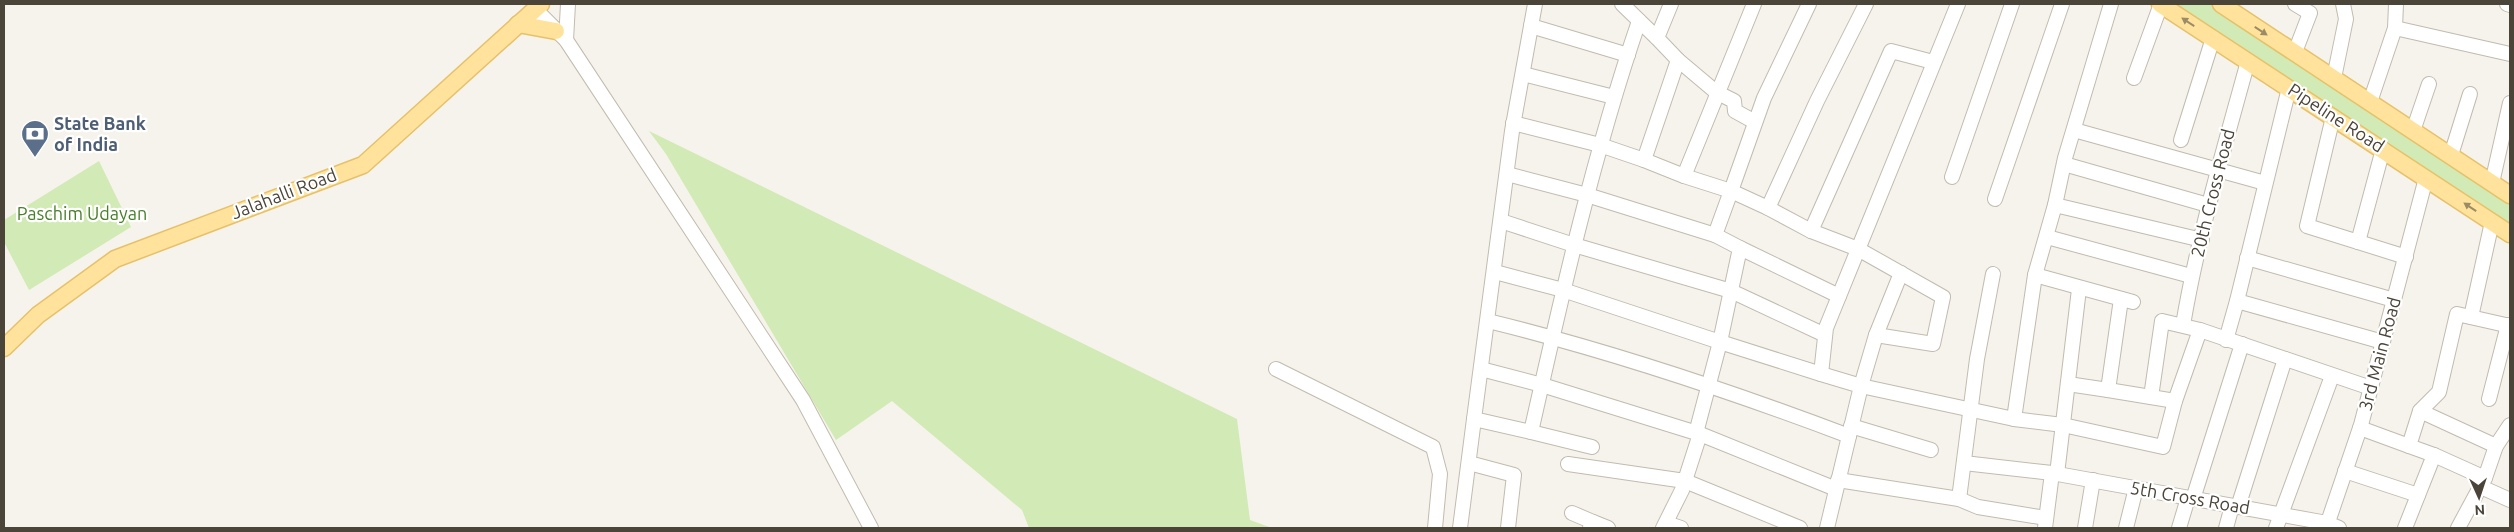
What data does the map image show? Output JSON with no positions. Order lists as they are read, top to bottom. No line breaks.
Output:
{"streets":{"main road":["Pipeline Road","Jalahalli Road"],"street":["20th Cross Road","3rd Main Road","5th Cross Road"]},"crossings":[["Pipeline Road","20th Cross Road"],["Pipeline Road","3rd Main Road"],["3rd Main Road","5th Cross Road"]],"parks":["Paschim Udayan"],"places":{"bank":["State Bank of India"]},"north":"bottom"}
